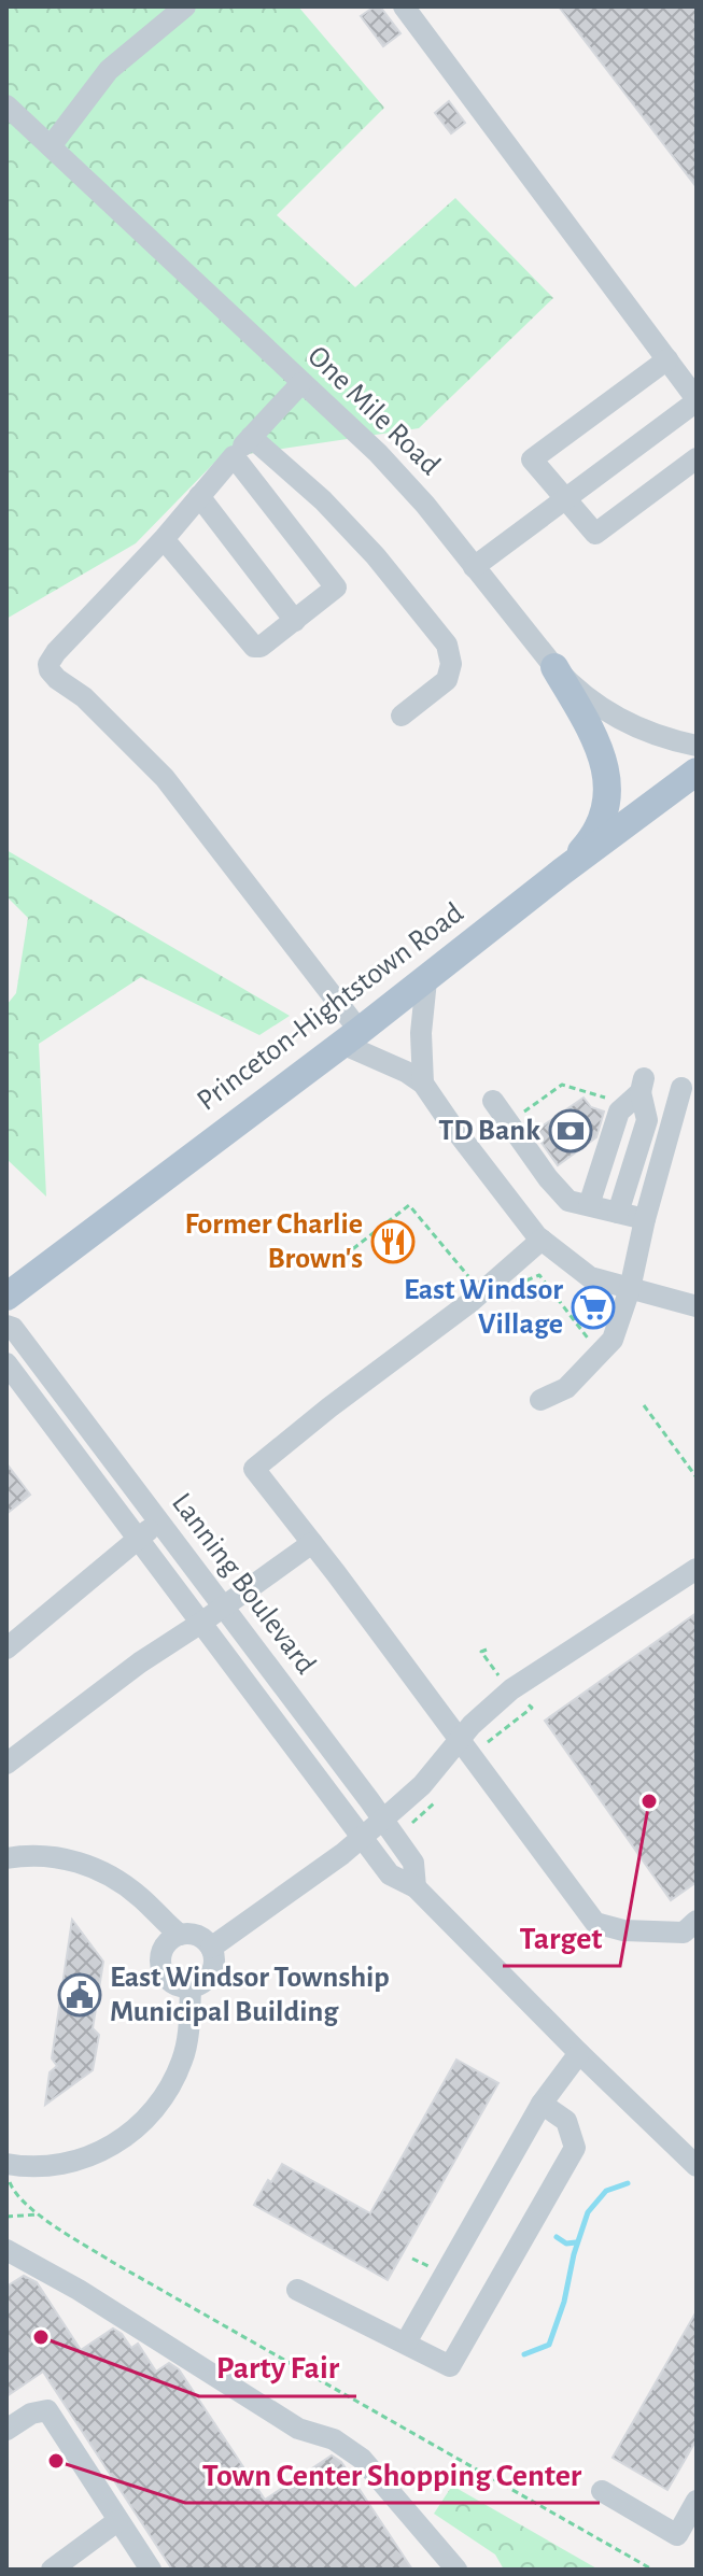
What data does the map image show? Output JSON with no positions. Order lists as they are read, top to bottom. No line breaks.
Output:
{"streets":{"main road":["Princeton-Hightstown Road"],"street":["One Mile Road","Lanning Boulevard"]},"places":{"bank":["TD Bank"],"restaurant":["Former Charlie Brown's"],"supermarket":["East Windsor Village"],"other":["Target","Party Fair","Town Center Shopping Center"],"public building":["East Windsor Township Municipal Building"]}}
